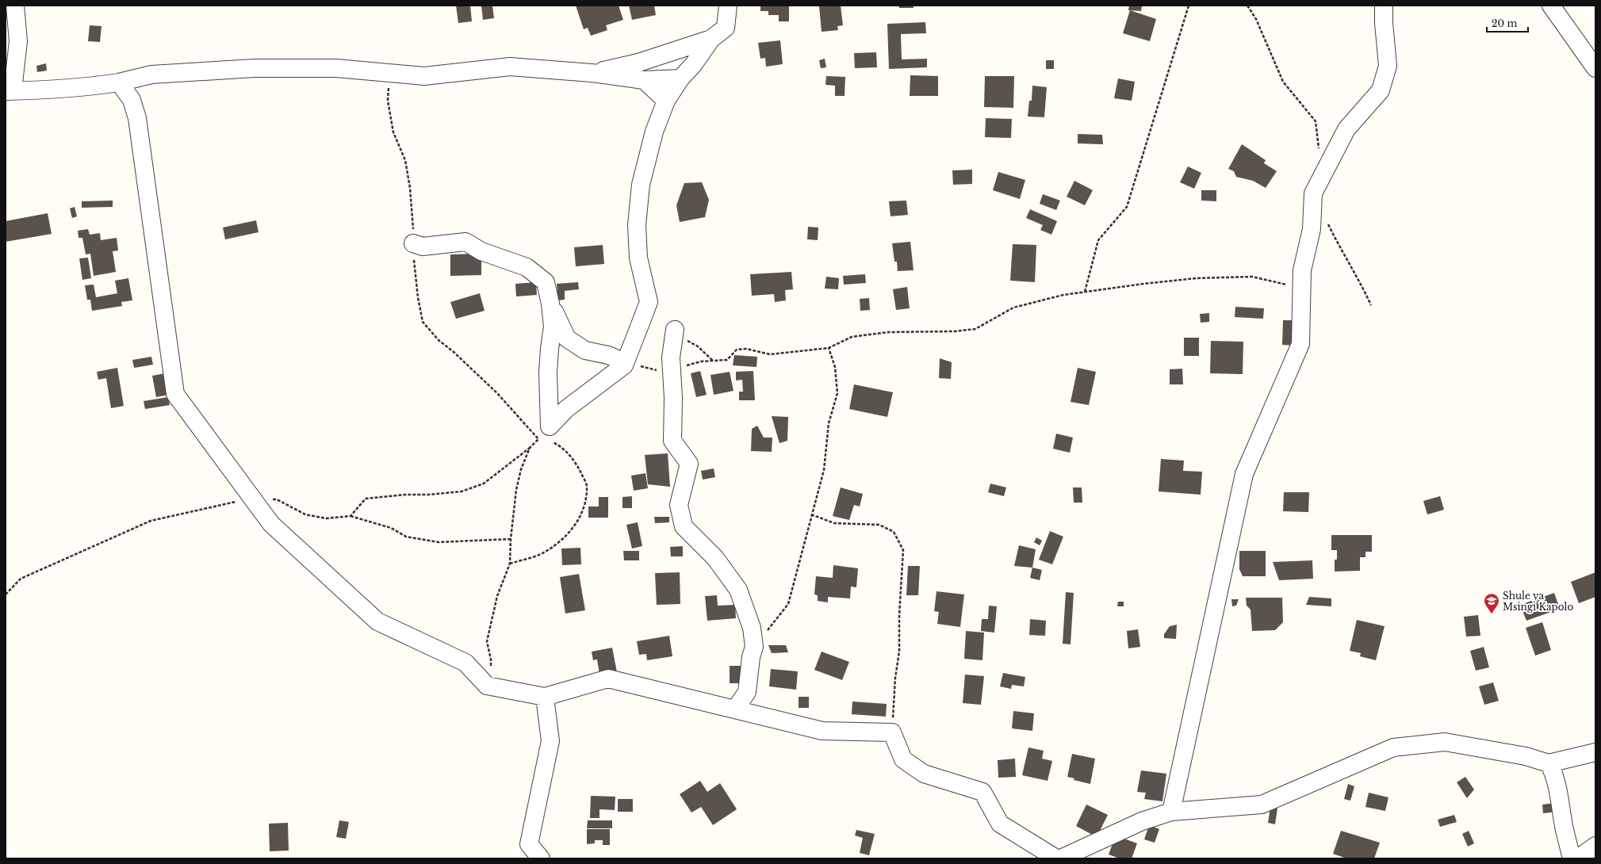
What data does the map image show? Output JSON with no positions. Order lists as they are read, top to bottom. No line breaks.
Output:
{"places":{"school or university":["Shule ya Msingi Kapolo"]},"scale_bar":"20 m"}
